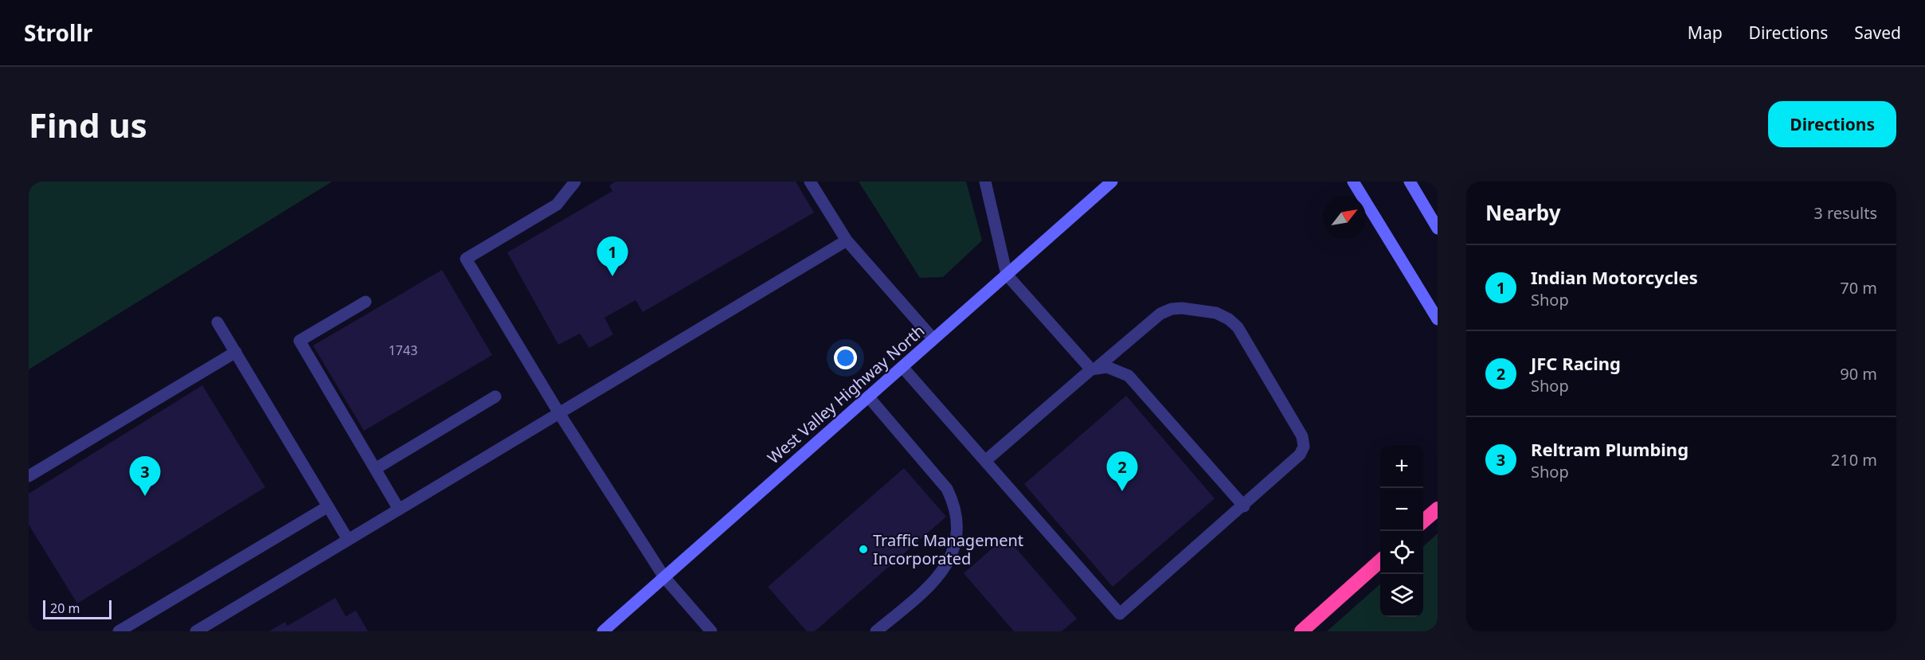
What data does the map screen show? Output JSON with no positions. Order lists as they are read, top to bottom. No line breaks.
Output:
{"streets":{"main road":["West Valley Highway North"]},"places":["Traffic Management Incorporated"],"house_numbers":["1743"],"scale_bar":"20 m","north":"top right","page":{"header":"Strollr","nav":["Map","Directions","Saved"],"buttons":"Directions","title":"Find us","heading":["Nearby","3 results"],"pins":["1","2","3"],"list":[{"mark":"1","name":"Indian Motorcycles","note":"Shop","value":"70 m"},{"mark":"2","name":"JFC Racing","note":"Shop","value":"90 m"},{"mark":"3","name":"Reltram Plumbing","note":"Shop","value":"210 m"}],"map_buttons":["+","−"],"scale":"20 m"}}
